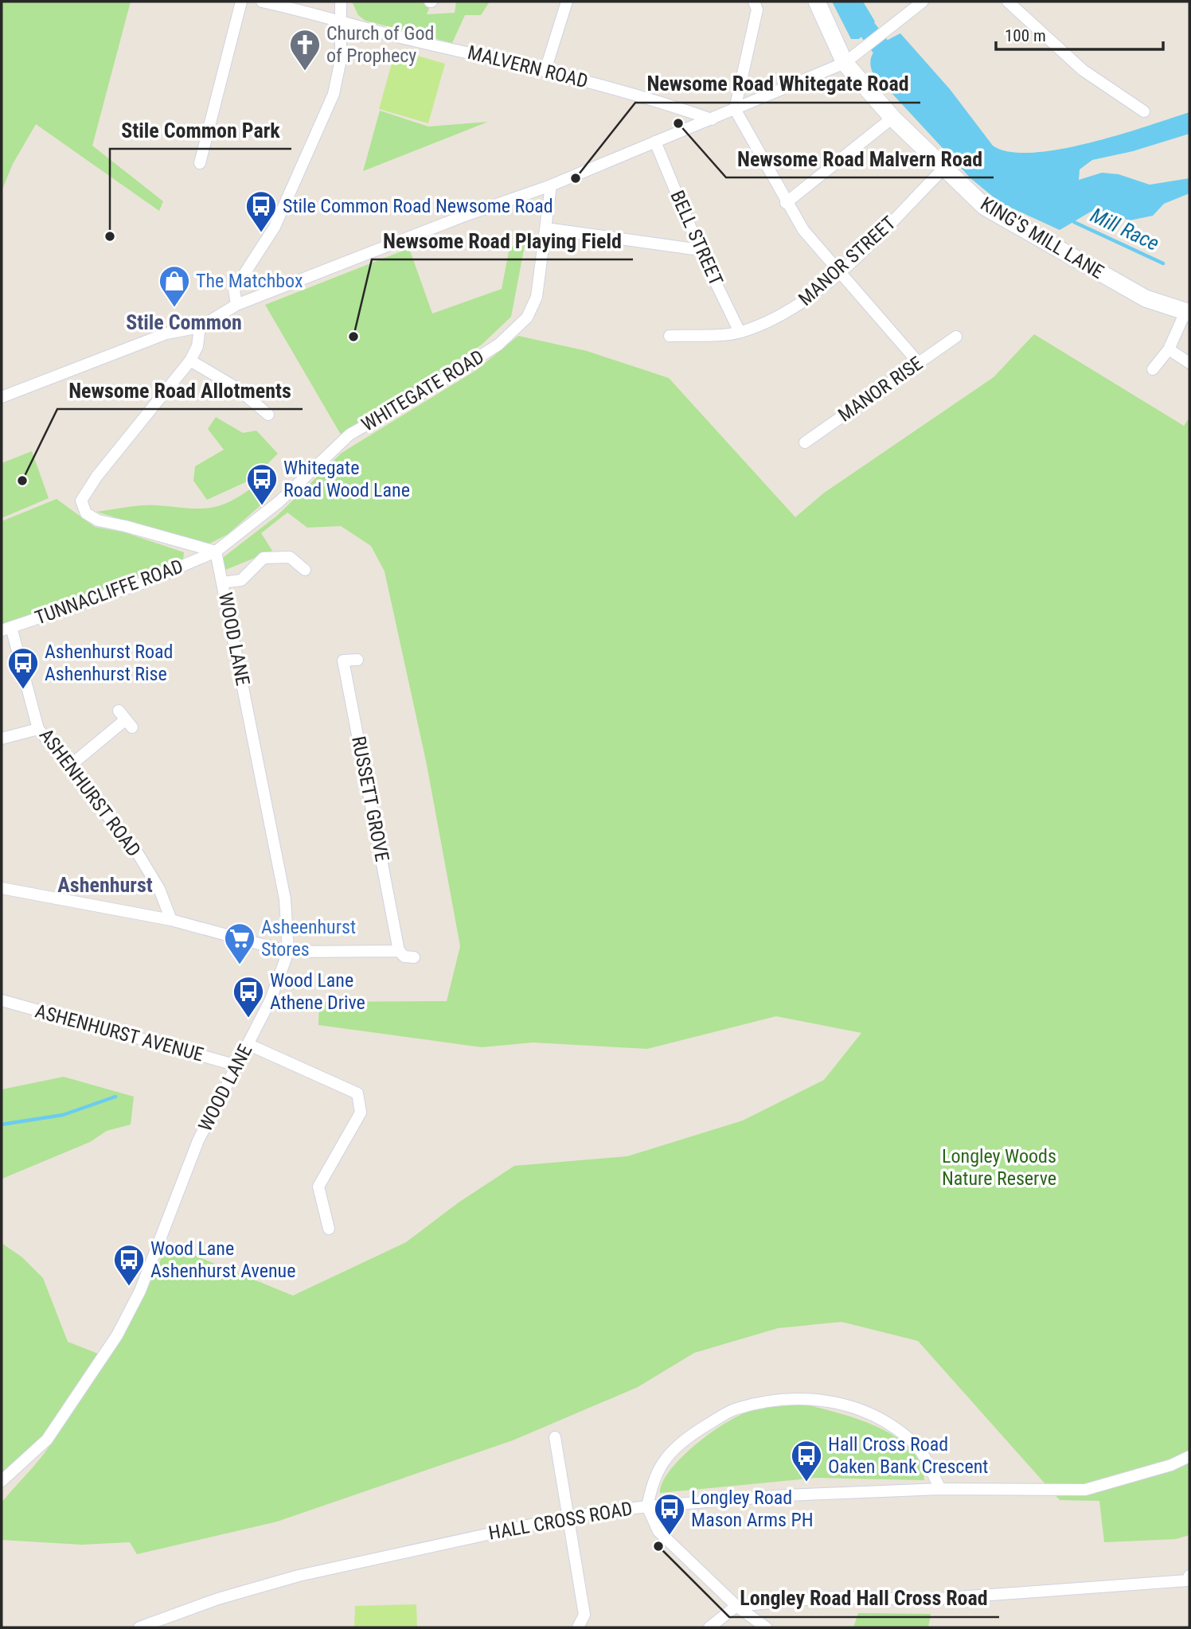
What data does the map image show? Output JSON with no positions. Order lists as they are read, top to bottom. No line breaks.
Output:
{"streets":{"street":["MALVERN ROAD","BELL STREET","KING'S MILL LANE","MANOR STREET","MANOR RISE","WHITEGATE ROAD","TUNNACLIFFE ROAD","WOOD LANE","ASHENHURST ROAD","RUSSETT GROVE","ASHENHURST AVENUE","HALL CROSS ROAD"]},"crossings":[["BELL STREET","MANOR STREET"],["KING'S MILL LANE","MANOR STREET"],["WHITEGATE ROAD","TUNNACLIFFE ROAD"],["WHITEGATE ROAD","WOOD LANE"],["TUNNACLIFFE ROAD","WOOD LANE"],["TUNNACLIFFE ROAD","ASHENHURST ROAD"],["WOOD LANE","ASHENHURST AVENUE"]],"districts":["Stile Common","Ashenhurst"],"water":["Mill Race"],"parks":["Longley Woods Nature Reserve"],"places":{"church":["Church of God of Prophecy"],"other":["Newsome Road Malvern Road","Newsome Road Whitegate Road","Stile Common Park","Newsome Road Playing Field","Newsome Road Allotments","Longley Road Hall Cross Road"],"bus stop":["Stile Common Road Newsome Road","Whitegate Road Wood Lane","Ashenhurst Road Ashenhurst Rise","Wood Lane Athene Drive","Wood Lane Ashenhurst Avenue","Hall Cross Road Oaken Bank Crescent","Longley Road Mason Arms PH"],"shop":["The Matchbox"],"supermarket":["Asheenhurst Stores"]},"scale_bar":"100 m"}
